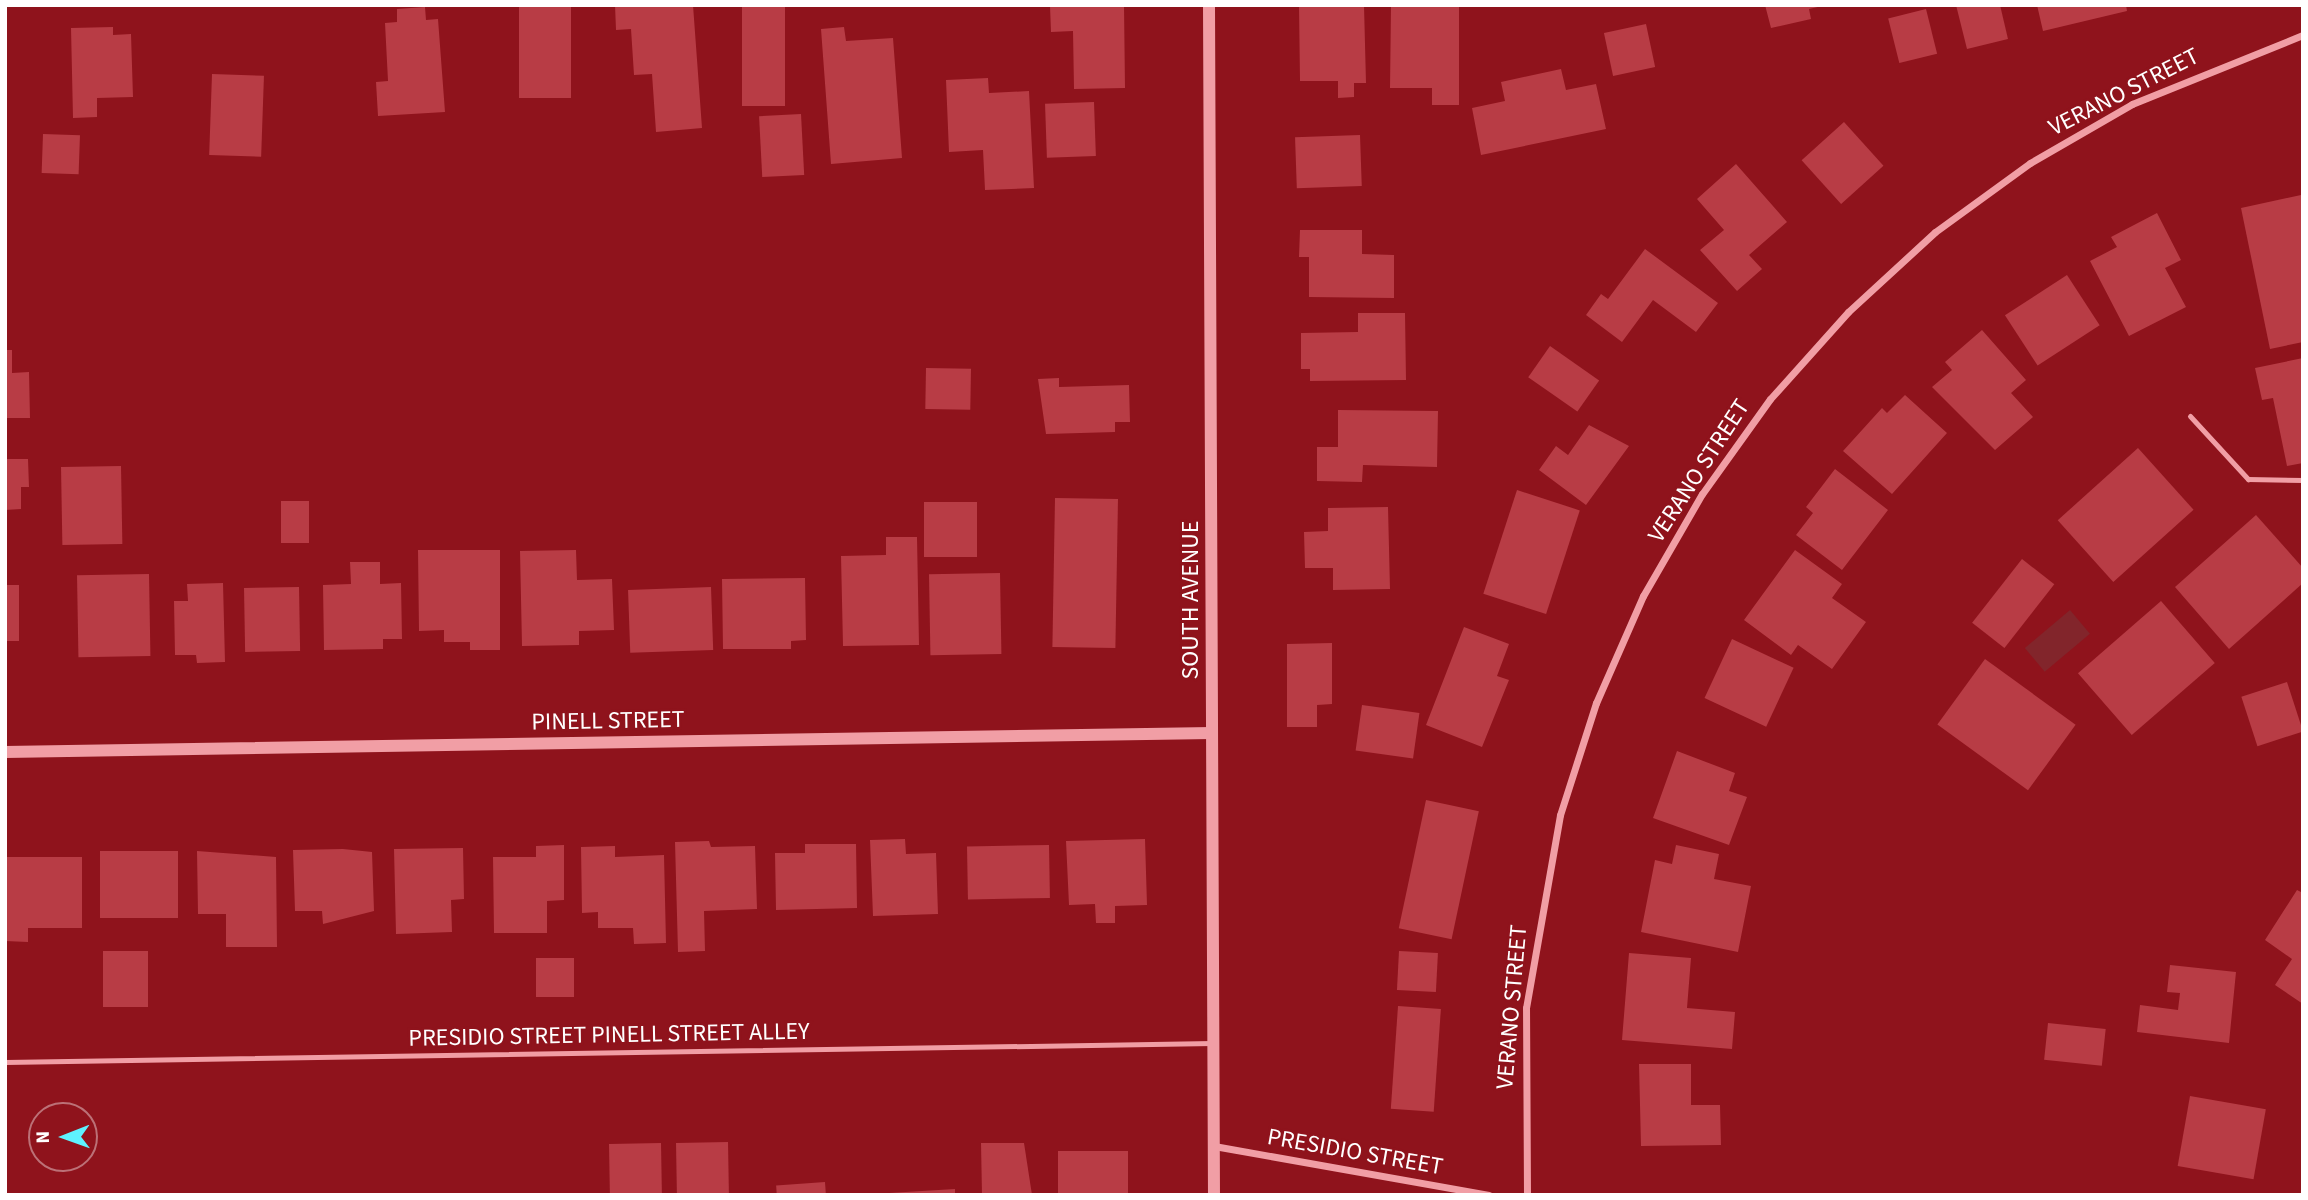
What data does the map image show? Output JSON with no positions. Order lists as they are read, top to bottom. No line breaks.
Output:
{"streets":{"street":["VERANO STREET","SOUTH AVENUE","PINELL STREET","PRESIDIO STREET"],"lane":["PRESIDIO STREET PINELL STREET ALLEY"]},"crossings":[["SOUTH AVENUE","PINELL STREET"],["SOUTH AVENUE","PRESIDIO STREET PINELL STREET ALLEY"],["SOUTH AVENUE","PRESIDIO STREET"]],"north":"left"}
